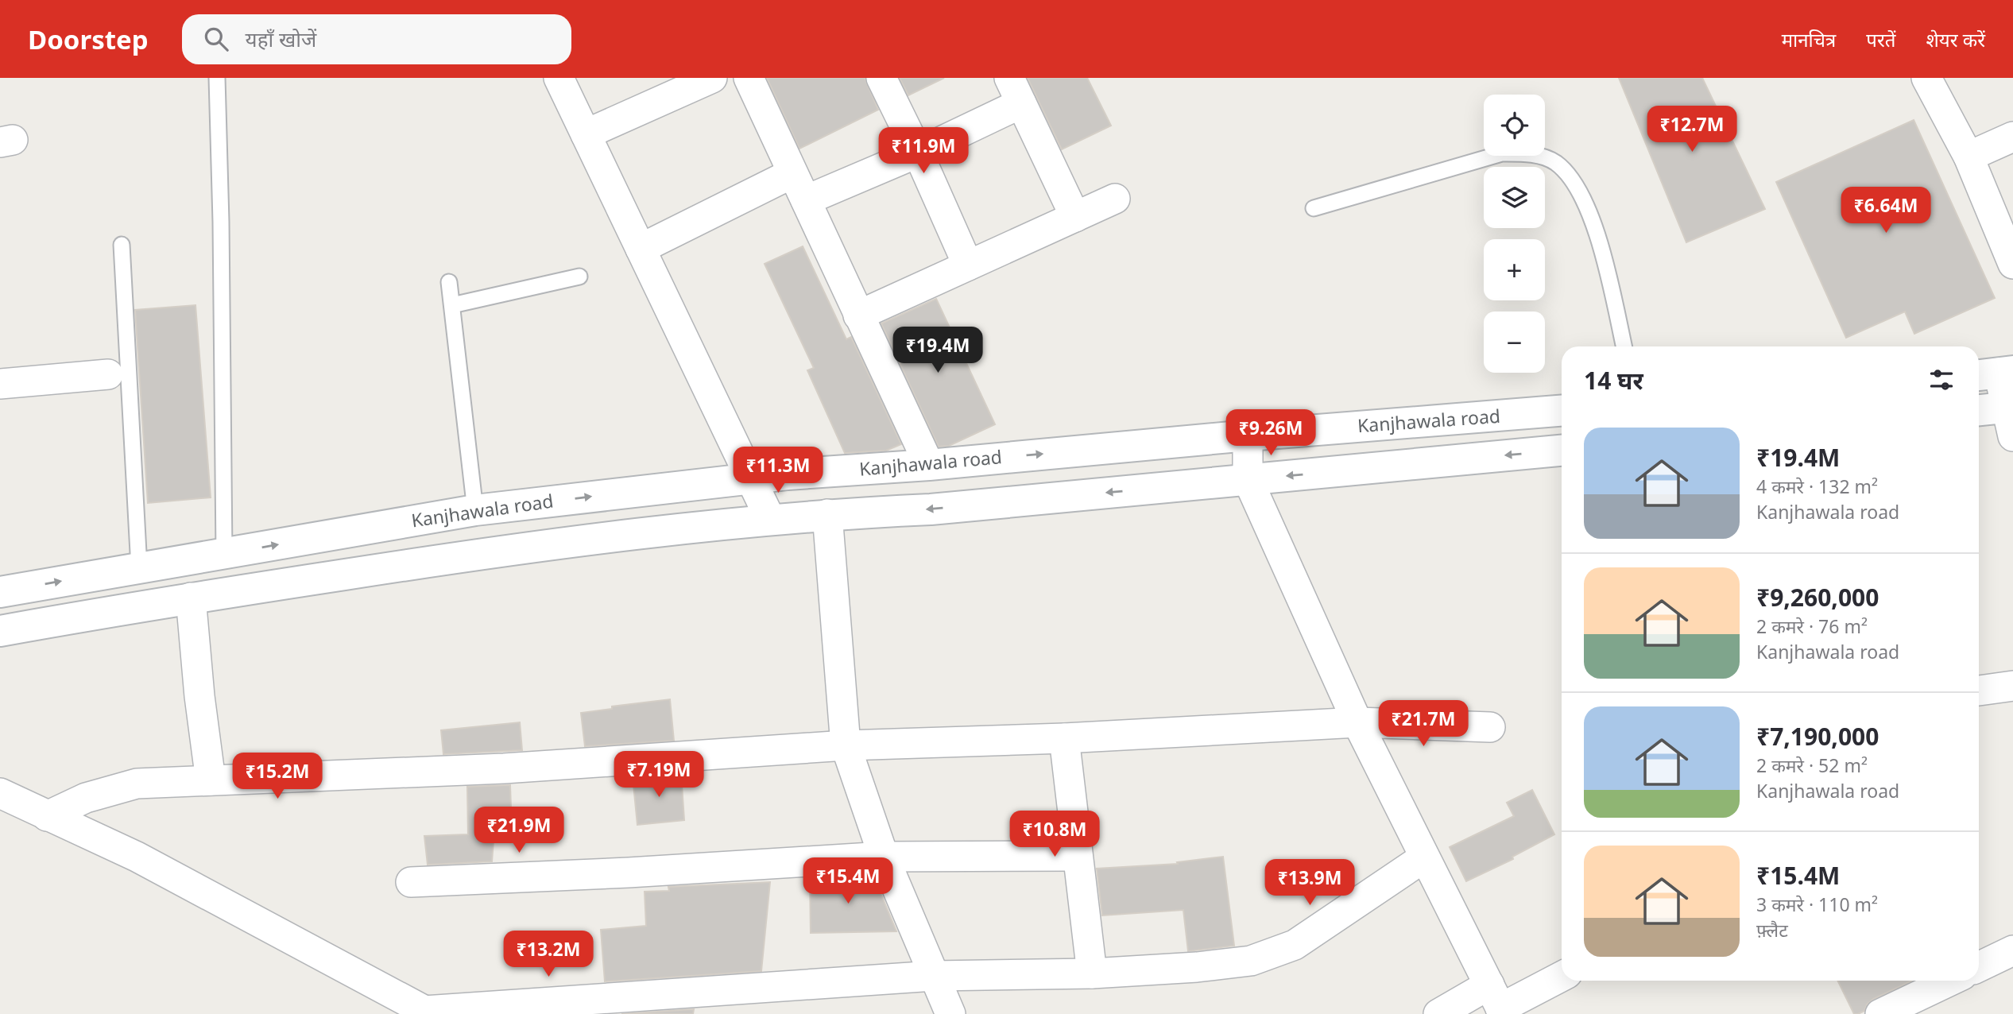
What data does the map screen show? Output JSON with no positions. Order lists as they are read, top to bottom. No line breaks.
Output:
{"streets":{"main road":["Kanjhawala road"]},"page":{"header":"Doorstep","search":"यहाँ खोजें","nav":["मानचित्र","परतें","शेयर करें"],"map_buttons":["+","−"],"price":["₹12.7M","₹11.9M","₹6.64M","₹19.4M","₹9.26M","₹11.3M","₹21.7M","₹7.19M","₹15.2M","₹21.9M","₹10.8M","₹15.4M","₹13.9M","₹13.2M"],"heading":"14 घर","list":[{"name":"₹19.4M","note":"4 कमरे · 132 m² · Kanjhawala road"},{"name":"₹9,260,000","note":"2 कमरे · 76 m² · Kanjhawala road"},{"name":"₹7,190,000","note":"2 कमरे · 52 m² · Kanjhawala road"},{"name":"₹15.4M","note":"3 कमरे · 110 m² · फ़्लैट"}]}}
